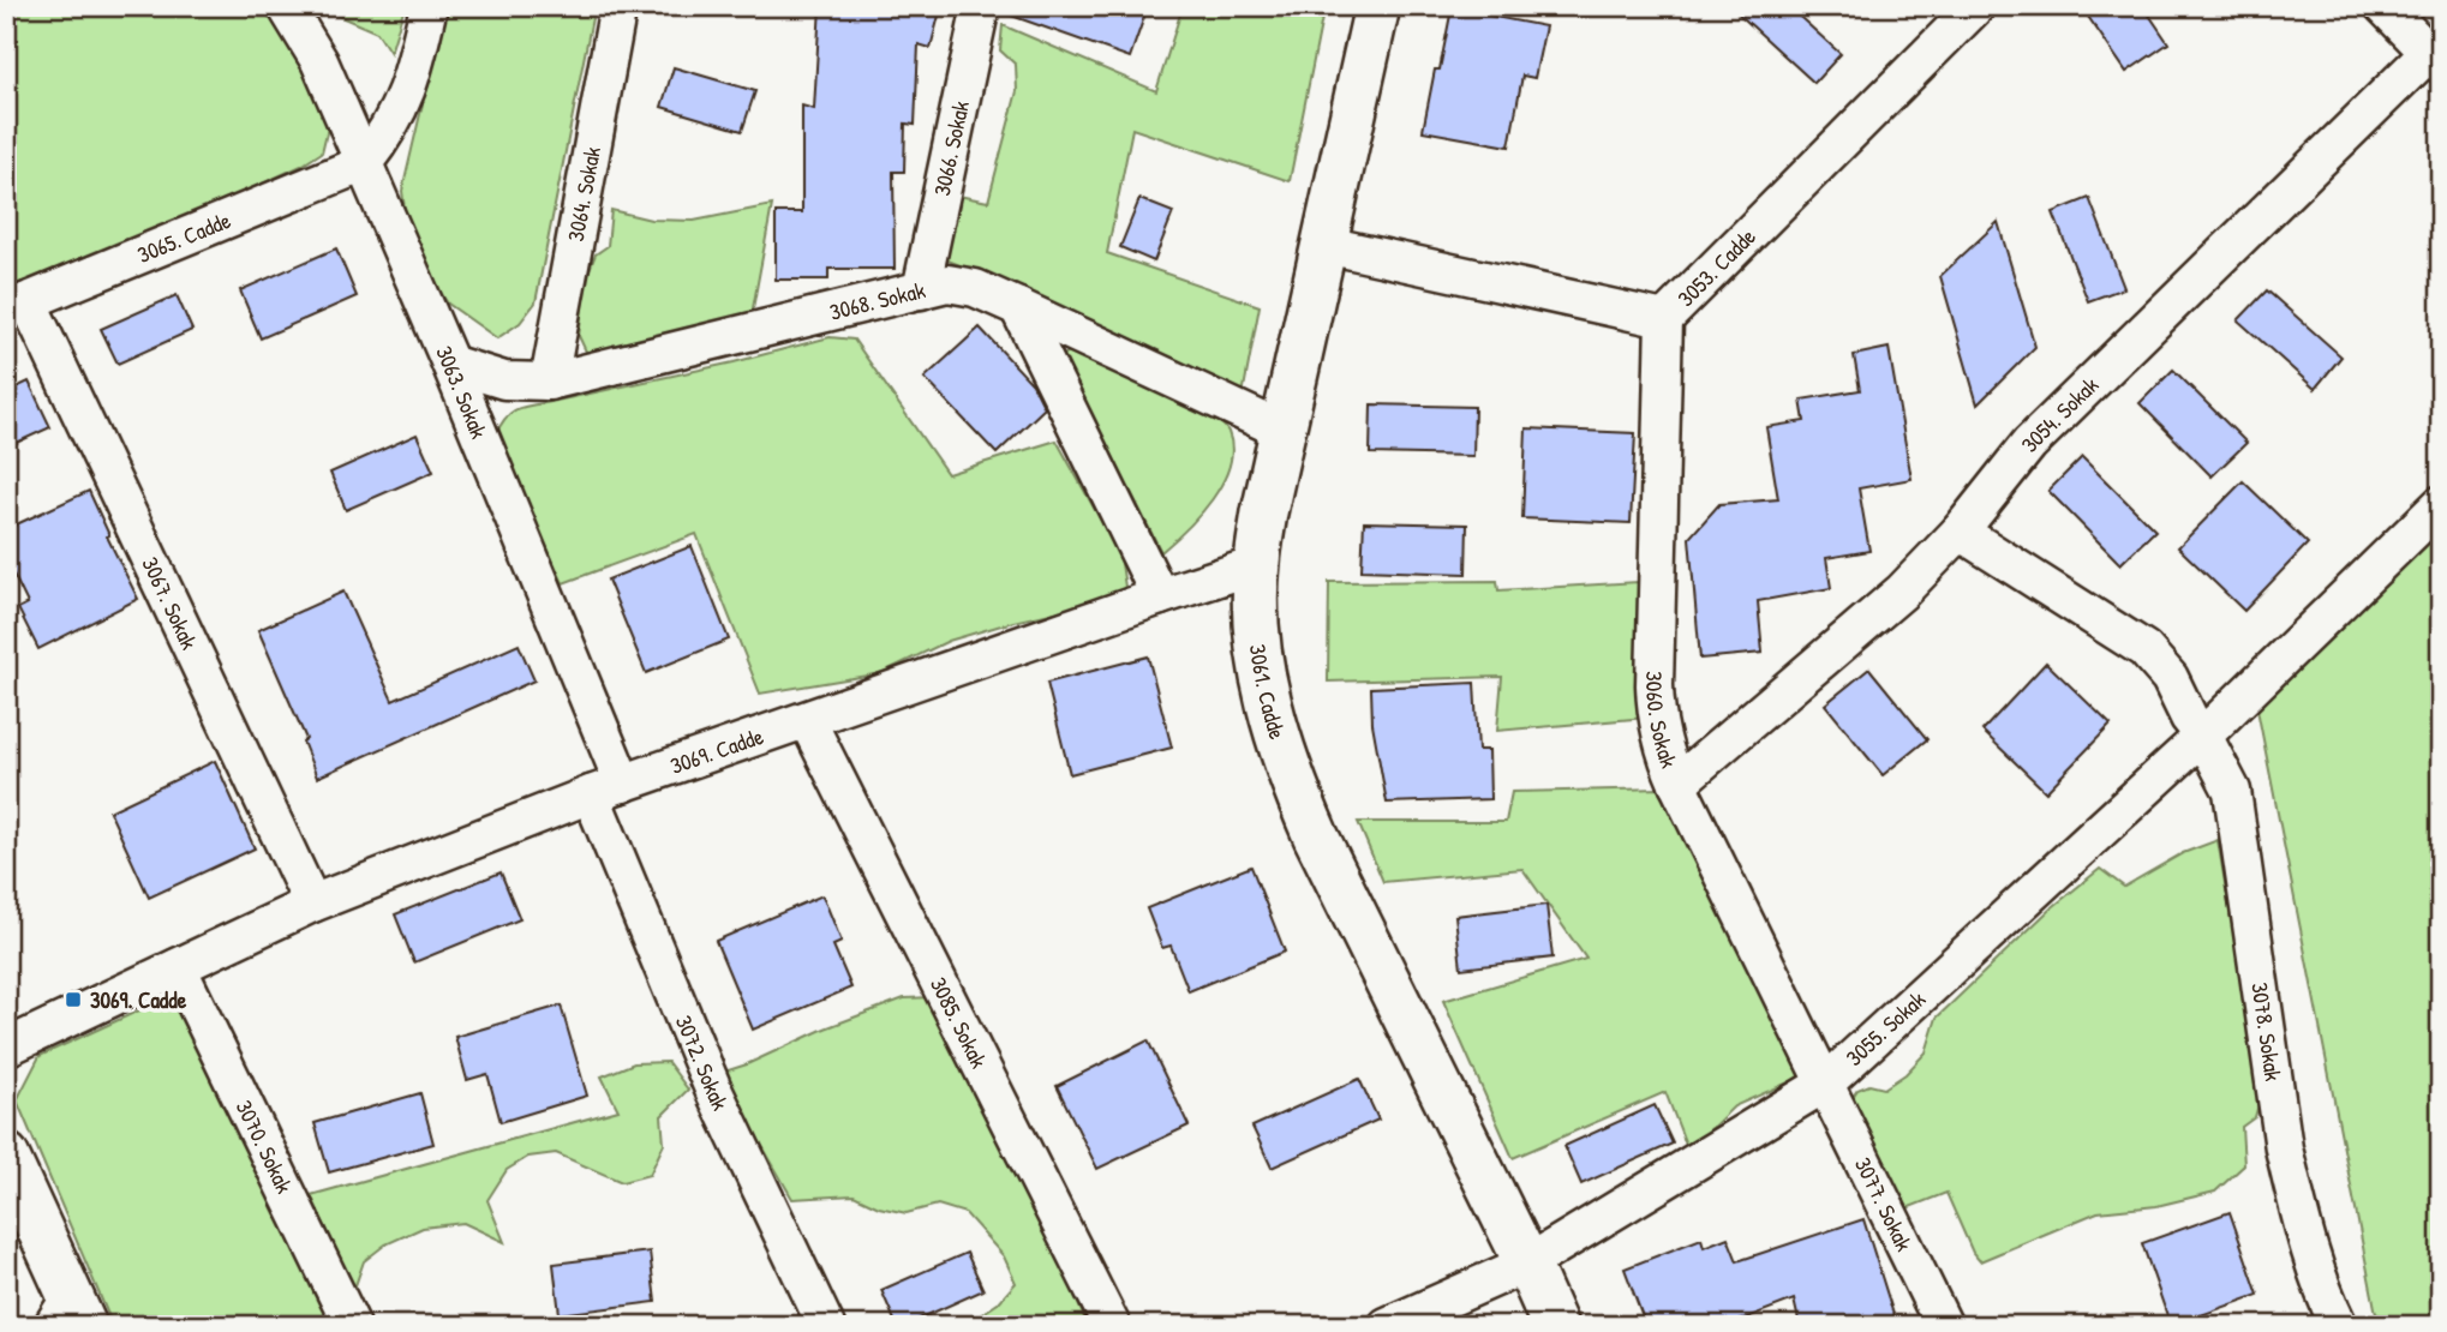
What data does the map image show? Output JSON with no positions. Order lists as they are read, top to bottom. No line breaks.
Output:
{"streets":{"street":["3066. Sokak","3064. Sokak","3065. Cadde","3053. Cadde","3068. Sokak","3063. Sokak","3054. Sokak","3067. Sokak","3061. Cadde","3060. Sokak","3069. Cadde","3085. Sokak","3055. Sokak","3078. Sokak","3072. Sokak","3070. Sokak","3077. Sokak"]},"crossings":[["3066. Sokak","3068. Sokak"],["3064. Sokak","3068. Sokak"],["3065. Cadde","3063. Sokak"],["3065. Cadde","3067. Sokak"],["3053. Cadde","3061. Cadde"],["3053. Cadde","3060. Sokak"],["3068. Sokak","3063. Sokak"],["3068. Sokak","3061. Cadde"],["3063. Sokak","3069. Cadde"],["3063. Sokak","3072. Sokak"],["3054. Sokak","3060. Sokak"],["3054. Sokak","3078. Sokak"],["3067. Sokak","3069. Cadde"],["3061. Cadde","3069. Cadde"],["3061. Cadde","3055. Sokak"],["3060. Sokak","3055. Sokak"],["3060. Sokak","3077. Sokak"],["3069. Cadde","3085. Sokak"],["3069. Cadde","3072. Sokak"],["3069. Cadde","3070. Sokak"],["3055. Sokak","3078. Sokak"],["3055. Sokak","3077. Sokak"]],"places":{"transit":["3069. Cadde"]}}
